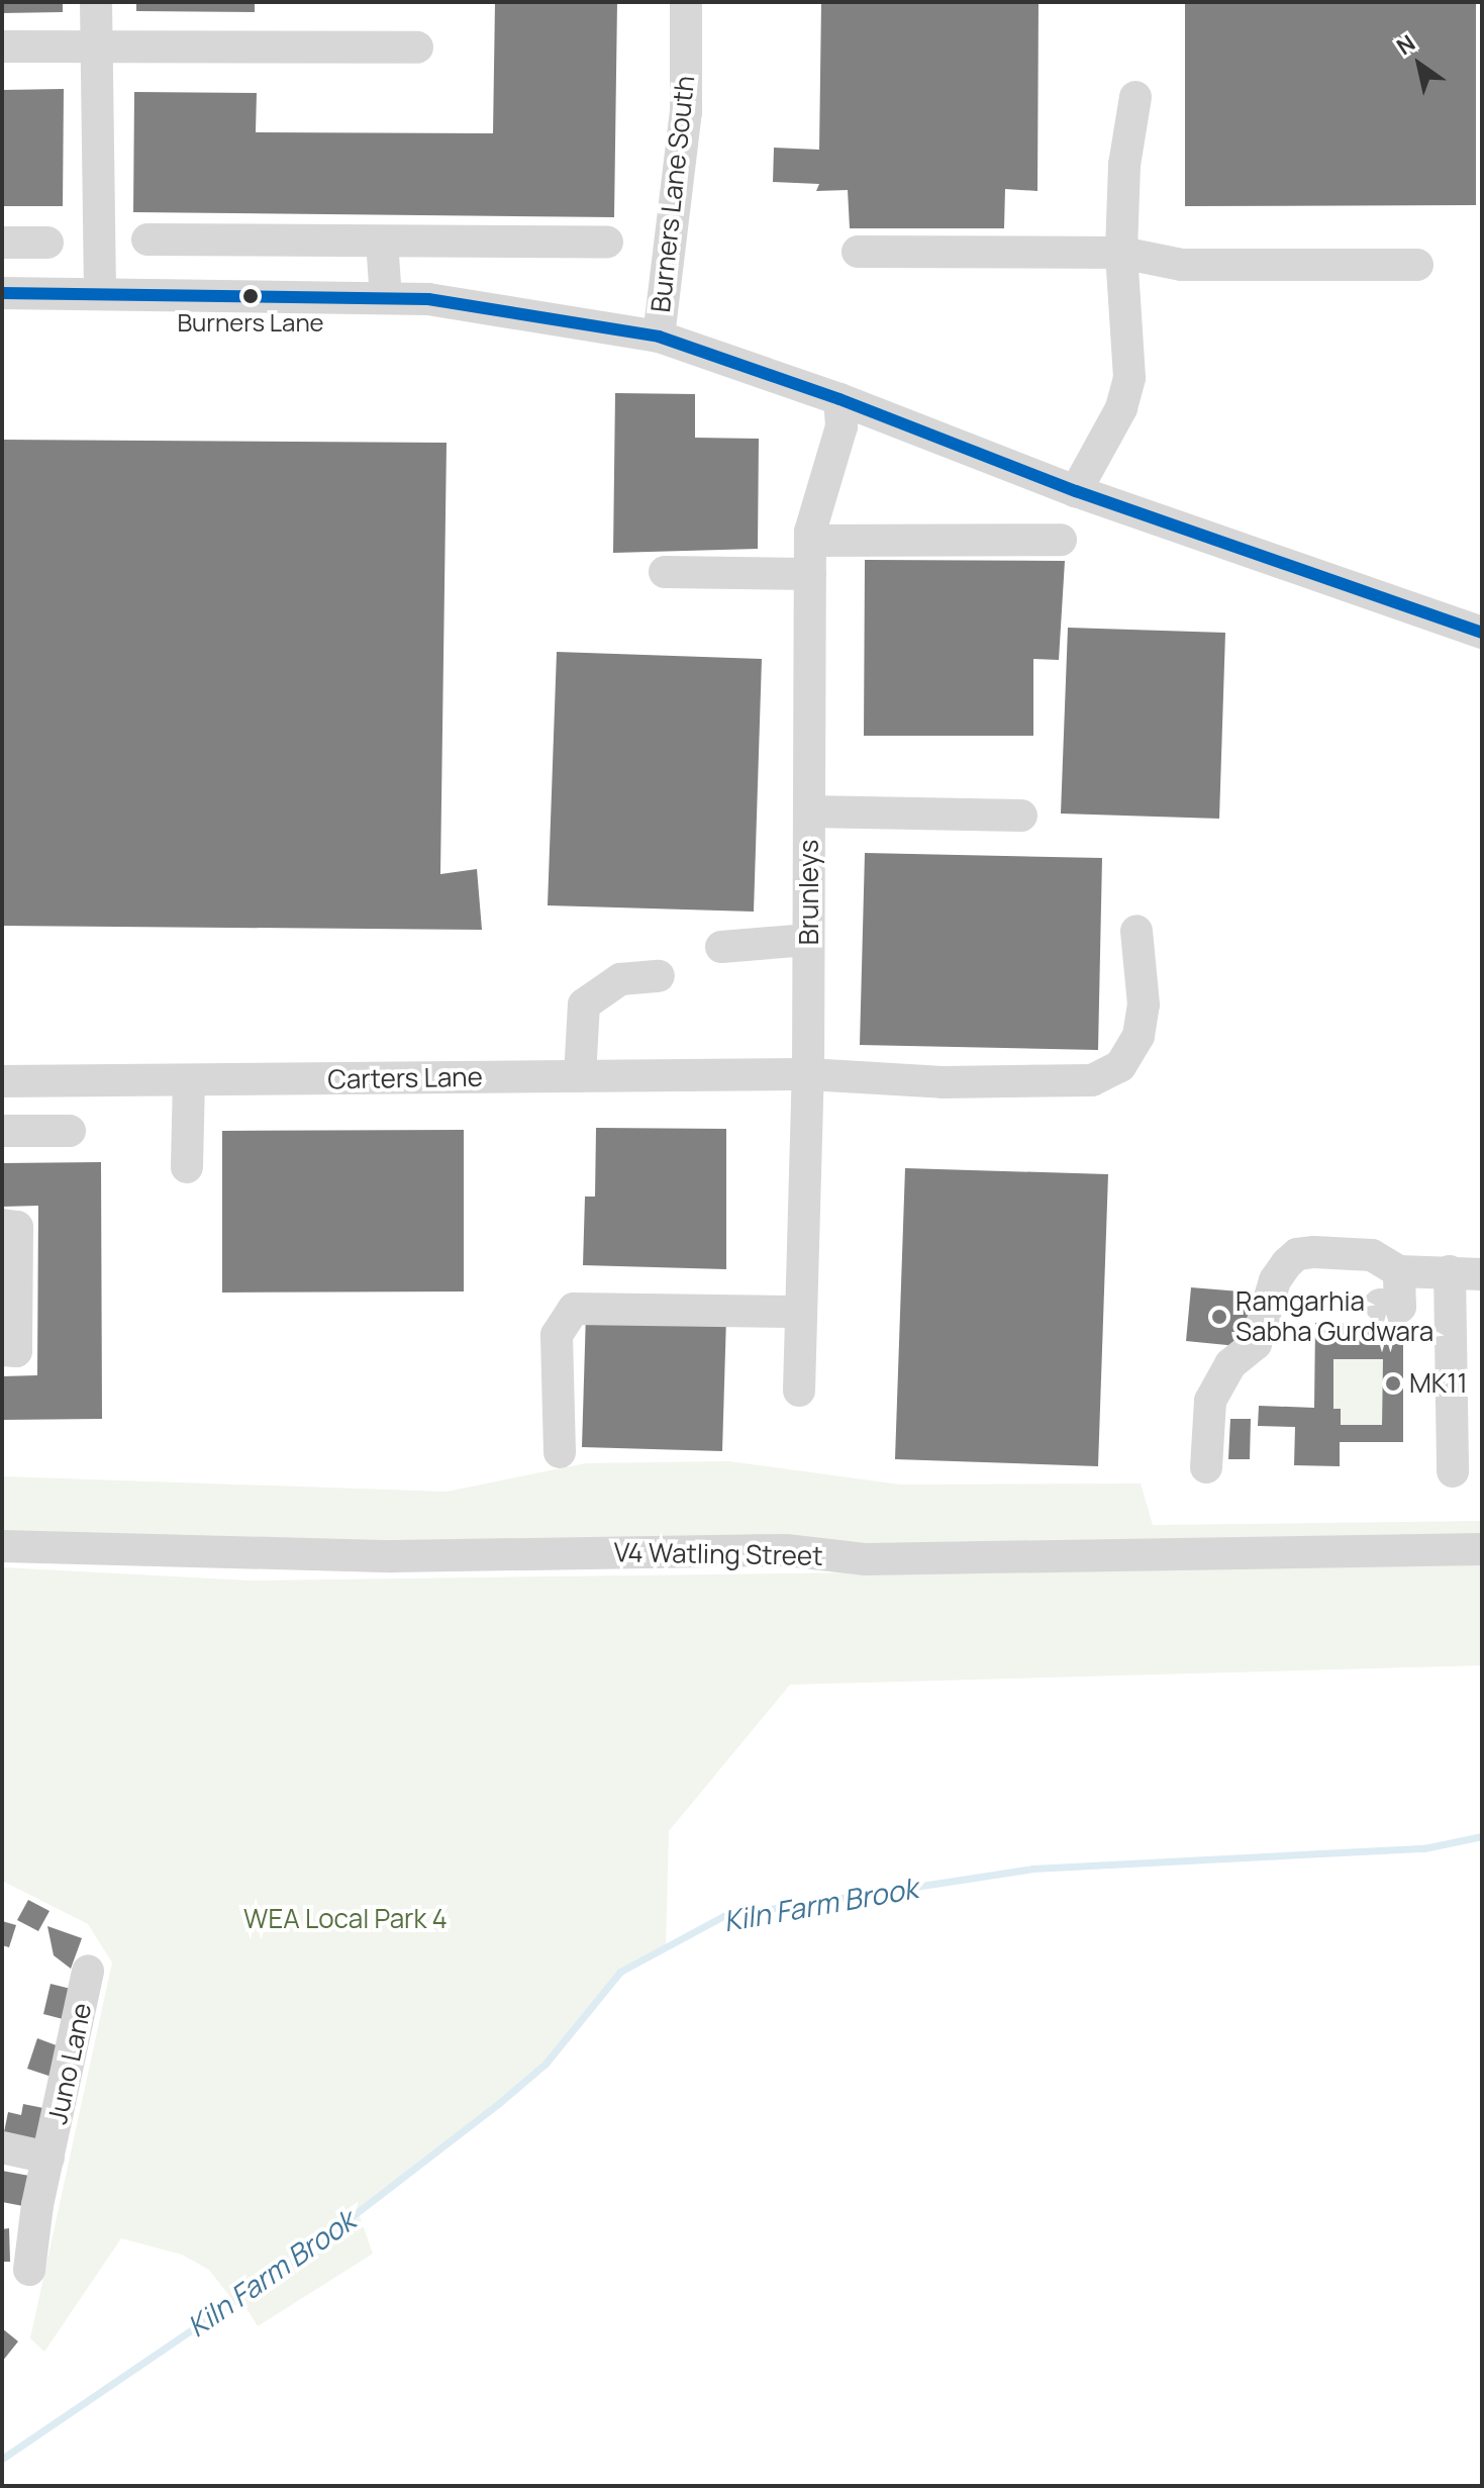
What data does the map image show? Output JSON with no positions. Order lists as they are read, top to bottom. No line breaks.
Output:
{"streets":{"street":["Burners Lane South","Brunleys","Carters Lane","V4 Watling Street","Juno Lane"]},"crossings":[["Brunleys","Carters Lane"]],"water":["Kiln Farm Brook"],"parks":["WEA Local Park 4"],"places":["Burners Lane","Ramgarhia Sabha Gurdwara","MK11"],"north":"top left"}
